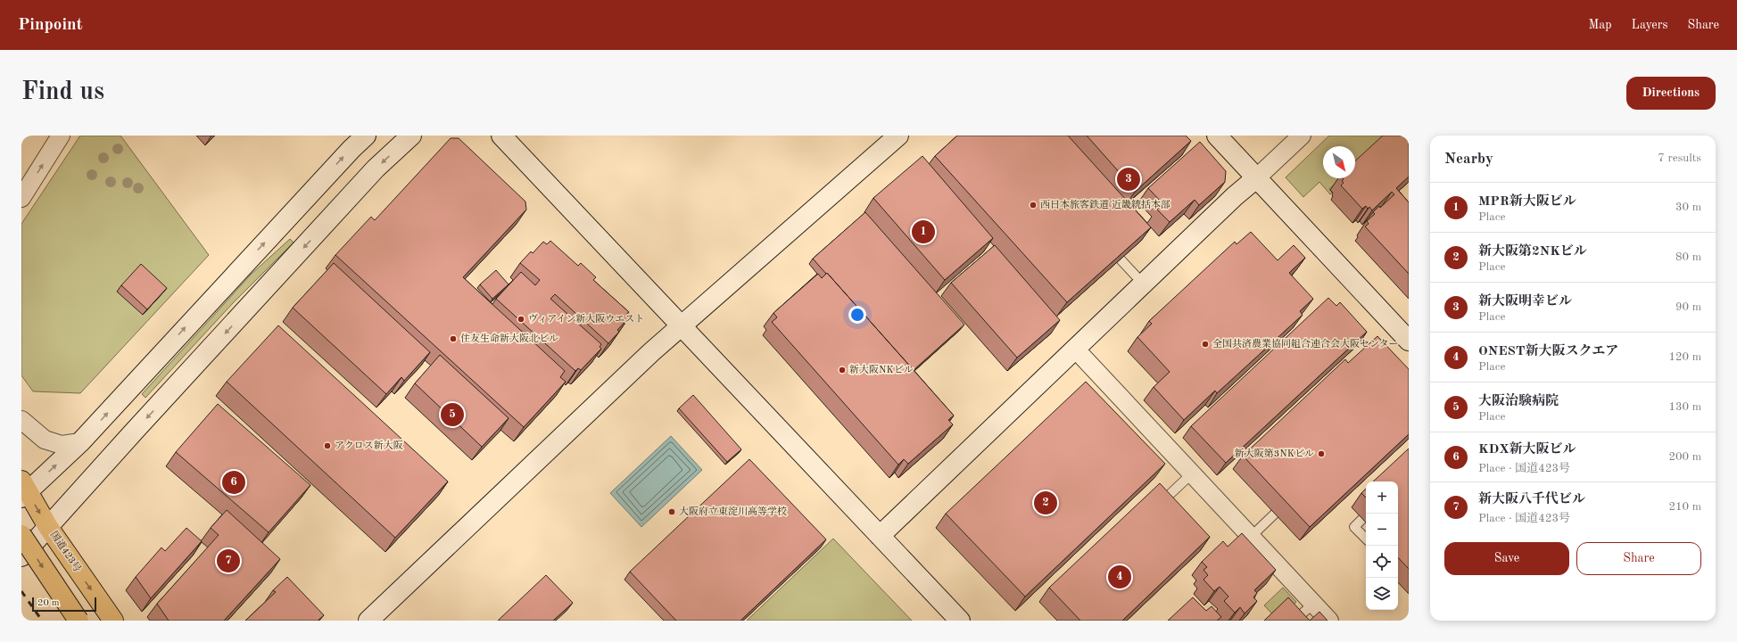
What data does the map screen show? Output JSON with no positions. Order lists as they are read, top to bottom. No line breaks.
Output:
{"streets":{"highway":["国道423号"]},"places":["西日本旅客鉄道 近畿統括本部","ヴィアイン新大阪ウエスト","住友生命新大阪北ビル","全国共済農業協同組合連合会大阪センター","新大阪NKビル","アクロス新大阪","新大阪第3NKビル","大阪府立東淀川高等学校"],"scale_bar":"20 m","north":"bottom right","page":{"header":"Pinpoint","nav":["Map","Layers","Share"],"buttons":["Directions",["Save","Share"]],"title":"Find us","heading":["Nearby","7 results"],"pins":["3","1","5","6","2","7","4"],"list":[{"mark":"1","name":"MPR新大阪ビル","note":"Place","value":"30 m"},{"mark":"2","name":"新大阪第2NKビル","note":"Place","value":"80 m"},{"mark":"3","name":"新大阪明幸ビル","note":"Place","value":"90 m"},{"mark":"4","name":"ONEST新大阪スクエア","note":"Place","value":"120 m"},{"mark":"5","name":"大阪治験病院","note":"Place","value":"130 m"},{"mark":"6","name":"KDX新大阪ビル","note":"Place · 国道423号","value":"200 m"},{"mark":"7","name":"新大阪八千代ビル","note":"Place · 国道423号","value":"210 m"}],"map_buttons":["+","−"],"scale":"20 m"}}
